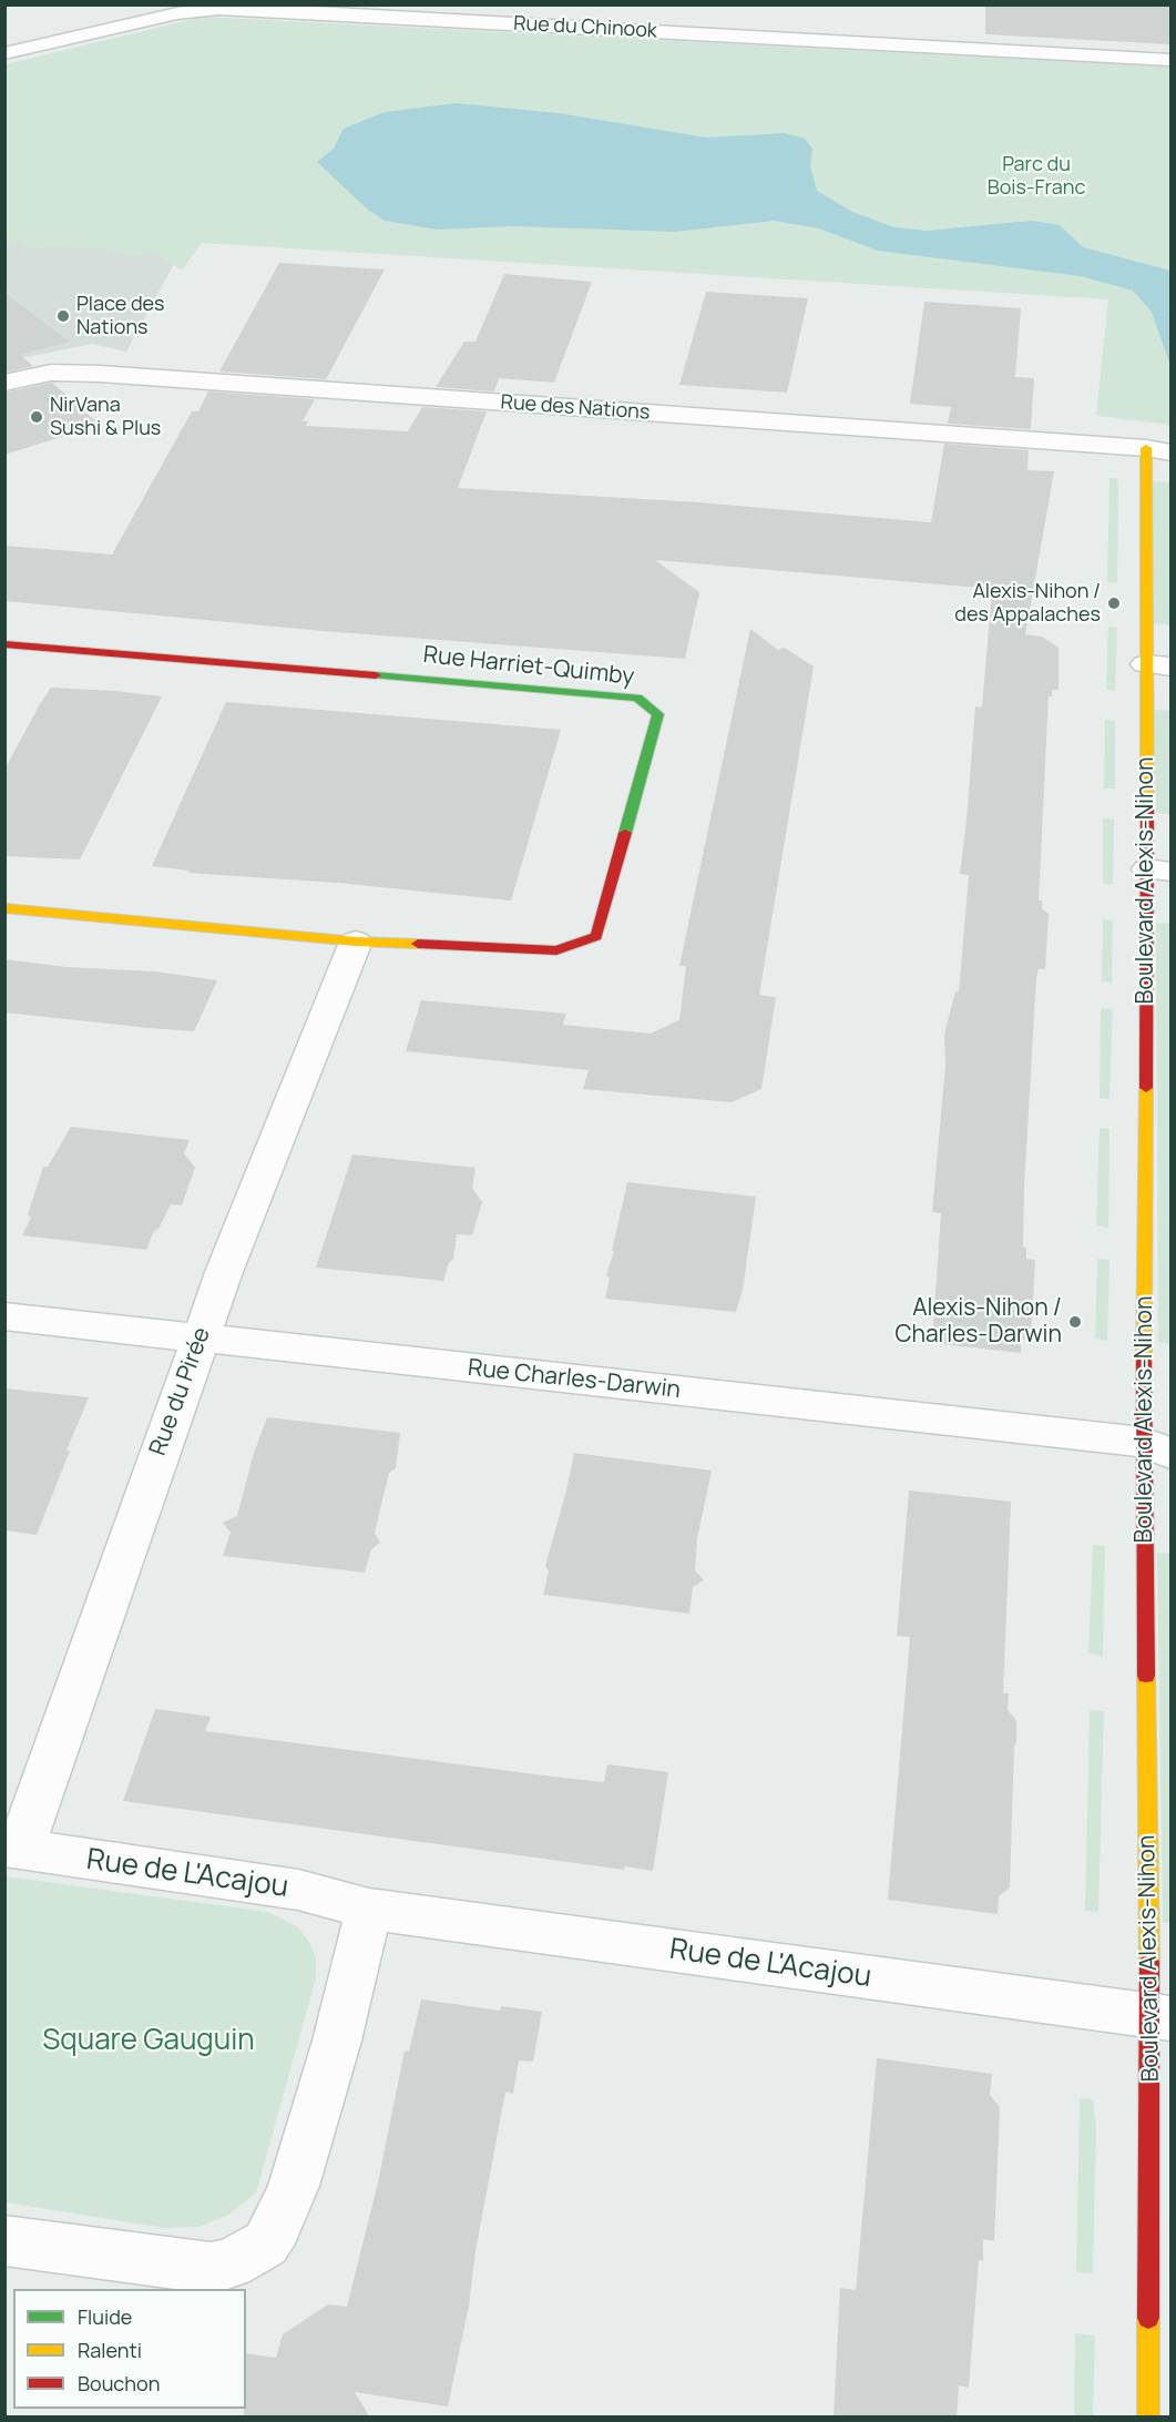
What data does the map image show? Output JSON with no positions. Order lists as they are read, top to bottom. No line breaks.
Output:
{"streets":{"street":["Rue du Chinook","Rue des Nations","Rue Harriet-Quimby","Boulevard Alexis-Nihon","Rue Charles-Darwin","Rue du Pirée","Rue de L'Acajou"]},"crossings":[["Rue des Nations","Boulevard Alexis-Nihon"],["Rue Harriet-Quimby","Rue du Pirée"],["Boulevard Alexis-Nihon","Rue Charles-Darwin"],["Boulevard Alexis-Nihon","Rue de L'Acajou"],["Rue Charles-Darwin","Rue du Pirée"],["Rue du Pirée","Rue de L'Acajou"]],"parks":["Parc du Bois-Franc","Square Gauguin"],"places":["Place des Nations","NirVana Sushi & Plus","Alexis-Nihon / des Appalaches","Alexis-Nihon / Charles-Darwin"],"legend":["Fluide","Ralenti","Bouchon"]}
